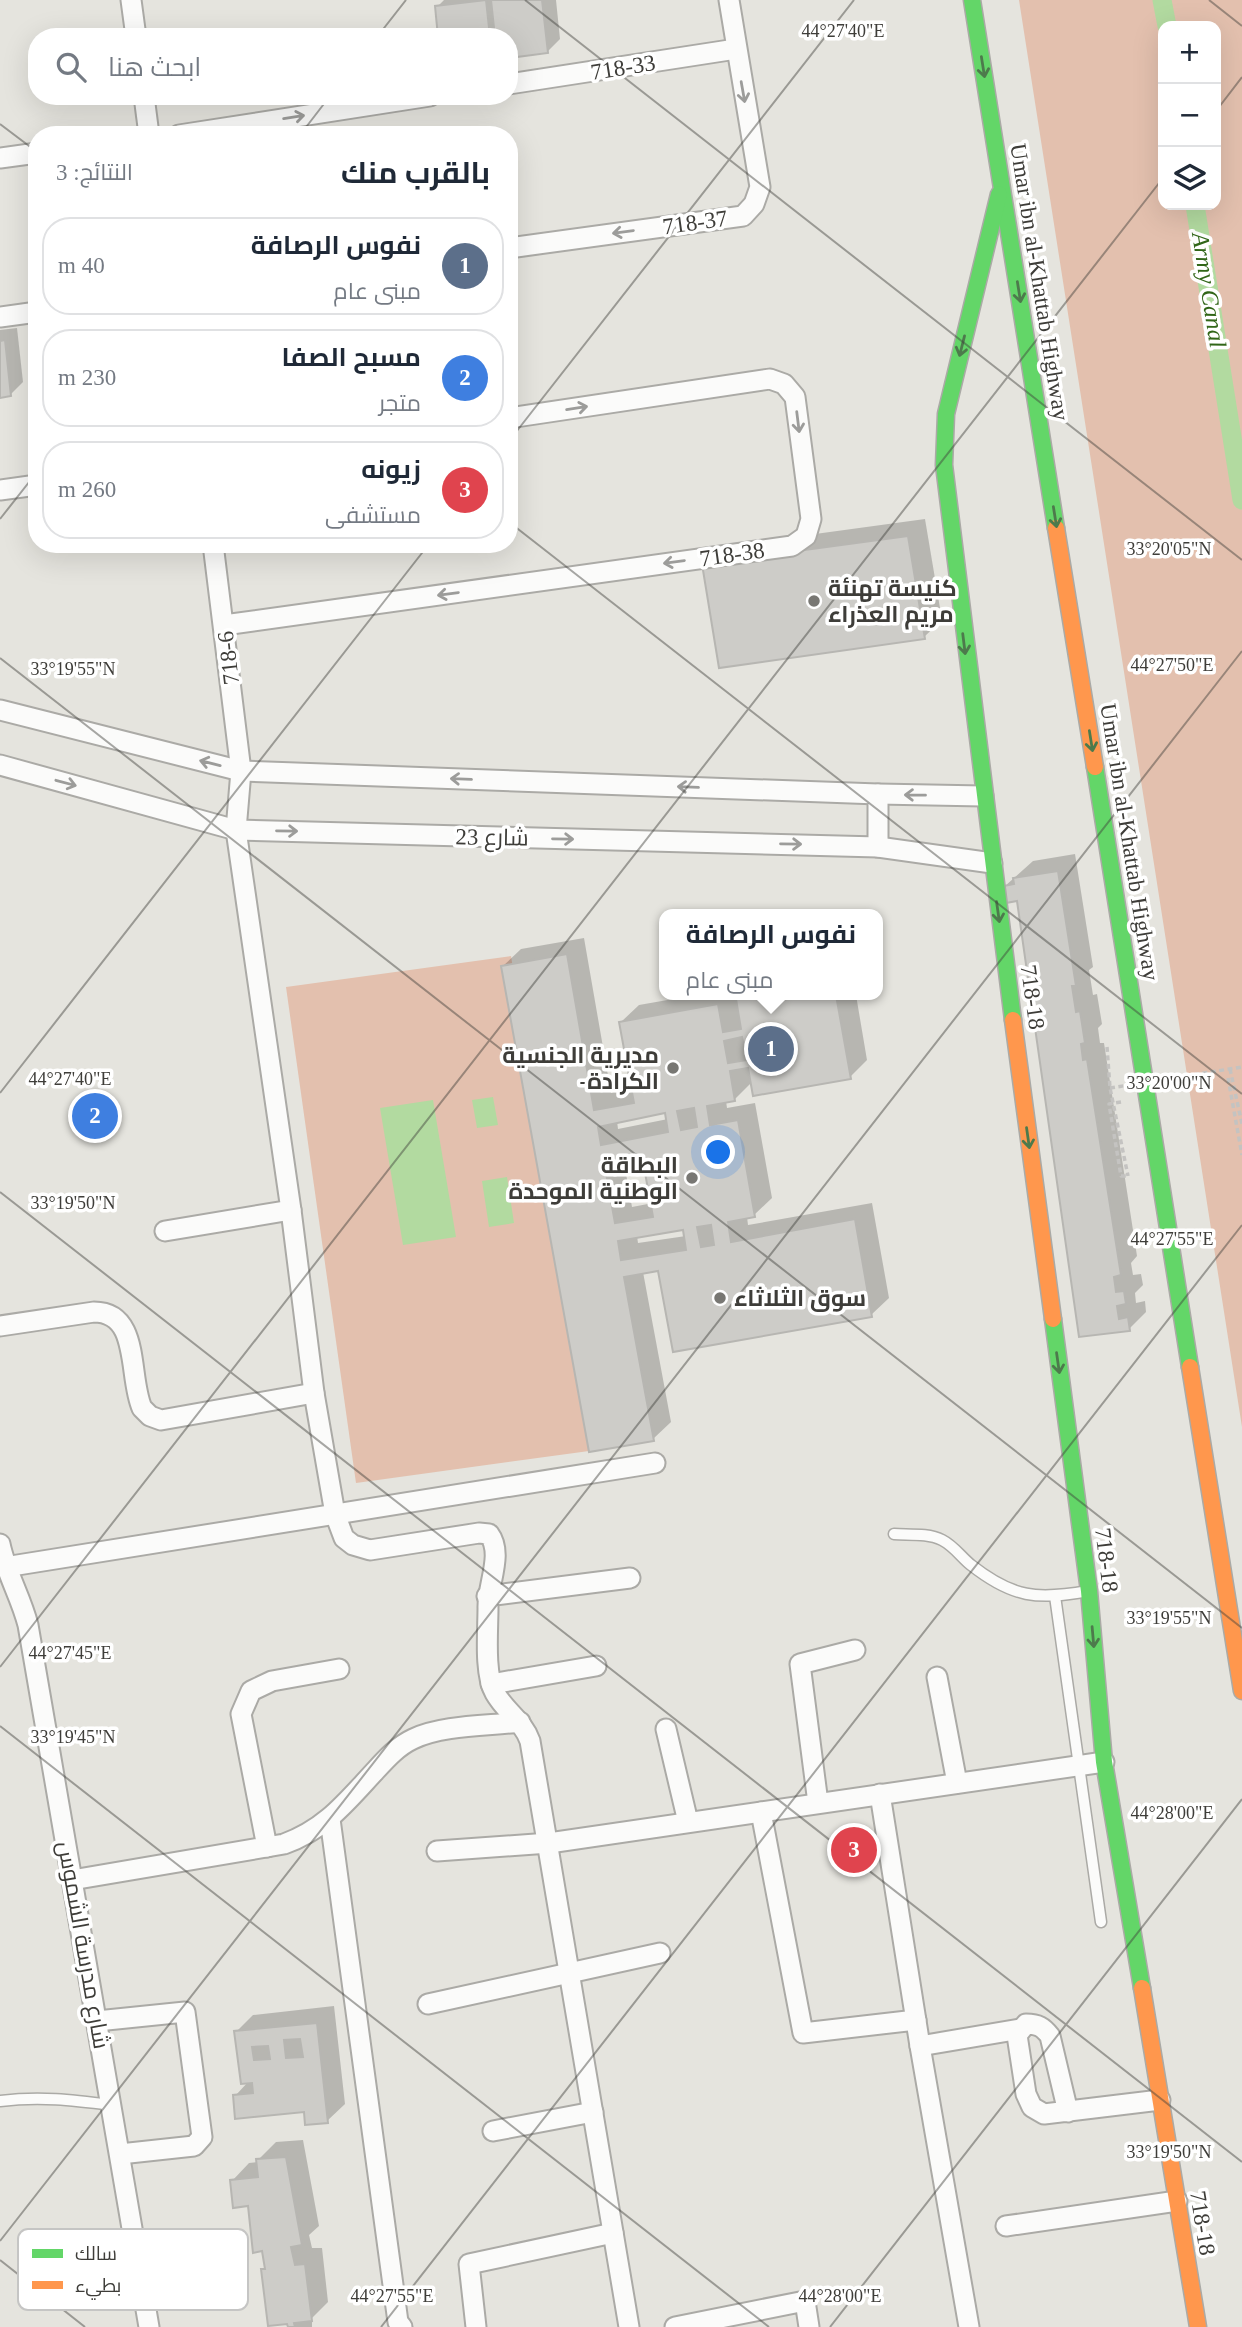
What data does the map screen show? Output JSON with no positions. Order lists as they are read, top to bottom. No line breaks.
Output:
{"streets":{"main road":["Umar ibn al-Khattab Highway","718-18"],"street":["718-33","718-37","718-38","718-6","شارع 23","شارع مدرسة الشموس"]},"crossings":[["718-33","718-37"],["Umar ibn al-Khattab Highway","718-18"],["718-38","718-6"],["718-6","شارع 23"],["شارع 23","718-18"]],"one_way":["Umar ibn al-Khattab Highway","718-18"],"water":["Army Canal"],"places":["كنيسة تهنئة مريم العذراء","مديرية الجنسية -الكرادة","البطاقة الوطنية الموحدة","سوق الثلاثاء"],"legend":["سالك","بطيء"],"page":{"map_buttons":["+","−"],"search":"ابحث هنا","heading":["بالقرب منك","النتائج: 3"],"list":[{"mark":"1","name":"نفوس الرصافة","note":"مبنى عام","value":"40 m"},{"mark":"2","name":"مسبح الصفا","note":"متجر","value":"230 m"},{"mark":"3","name":"زيونه","note":"مستشفى","value":"260 m"}],"popup":["نفوس الرصافة","مبنى عام"],"pins":["1","2","3"]},"coordinates":["44°27'40\"E","33°20'05\"N","44°27'50\"E","33°19'55\"N","33°20'00\"N","33°19'50\"N","44°27'55\"E","44°27'45\"E","33°19'45\"N","44°28'00\"E"]}
